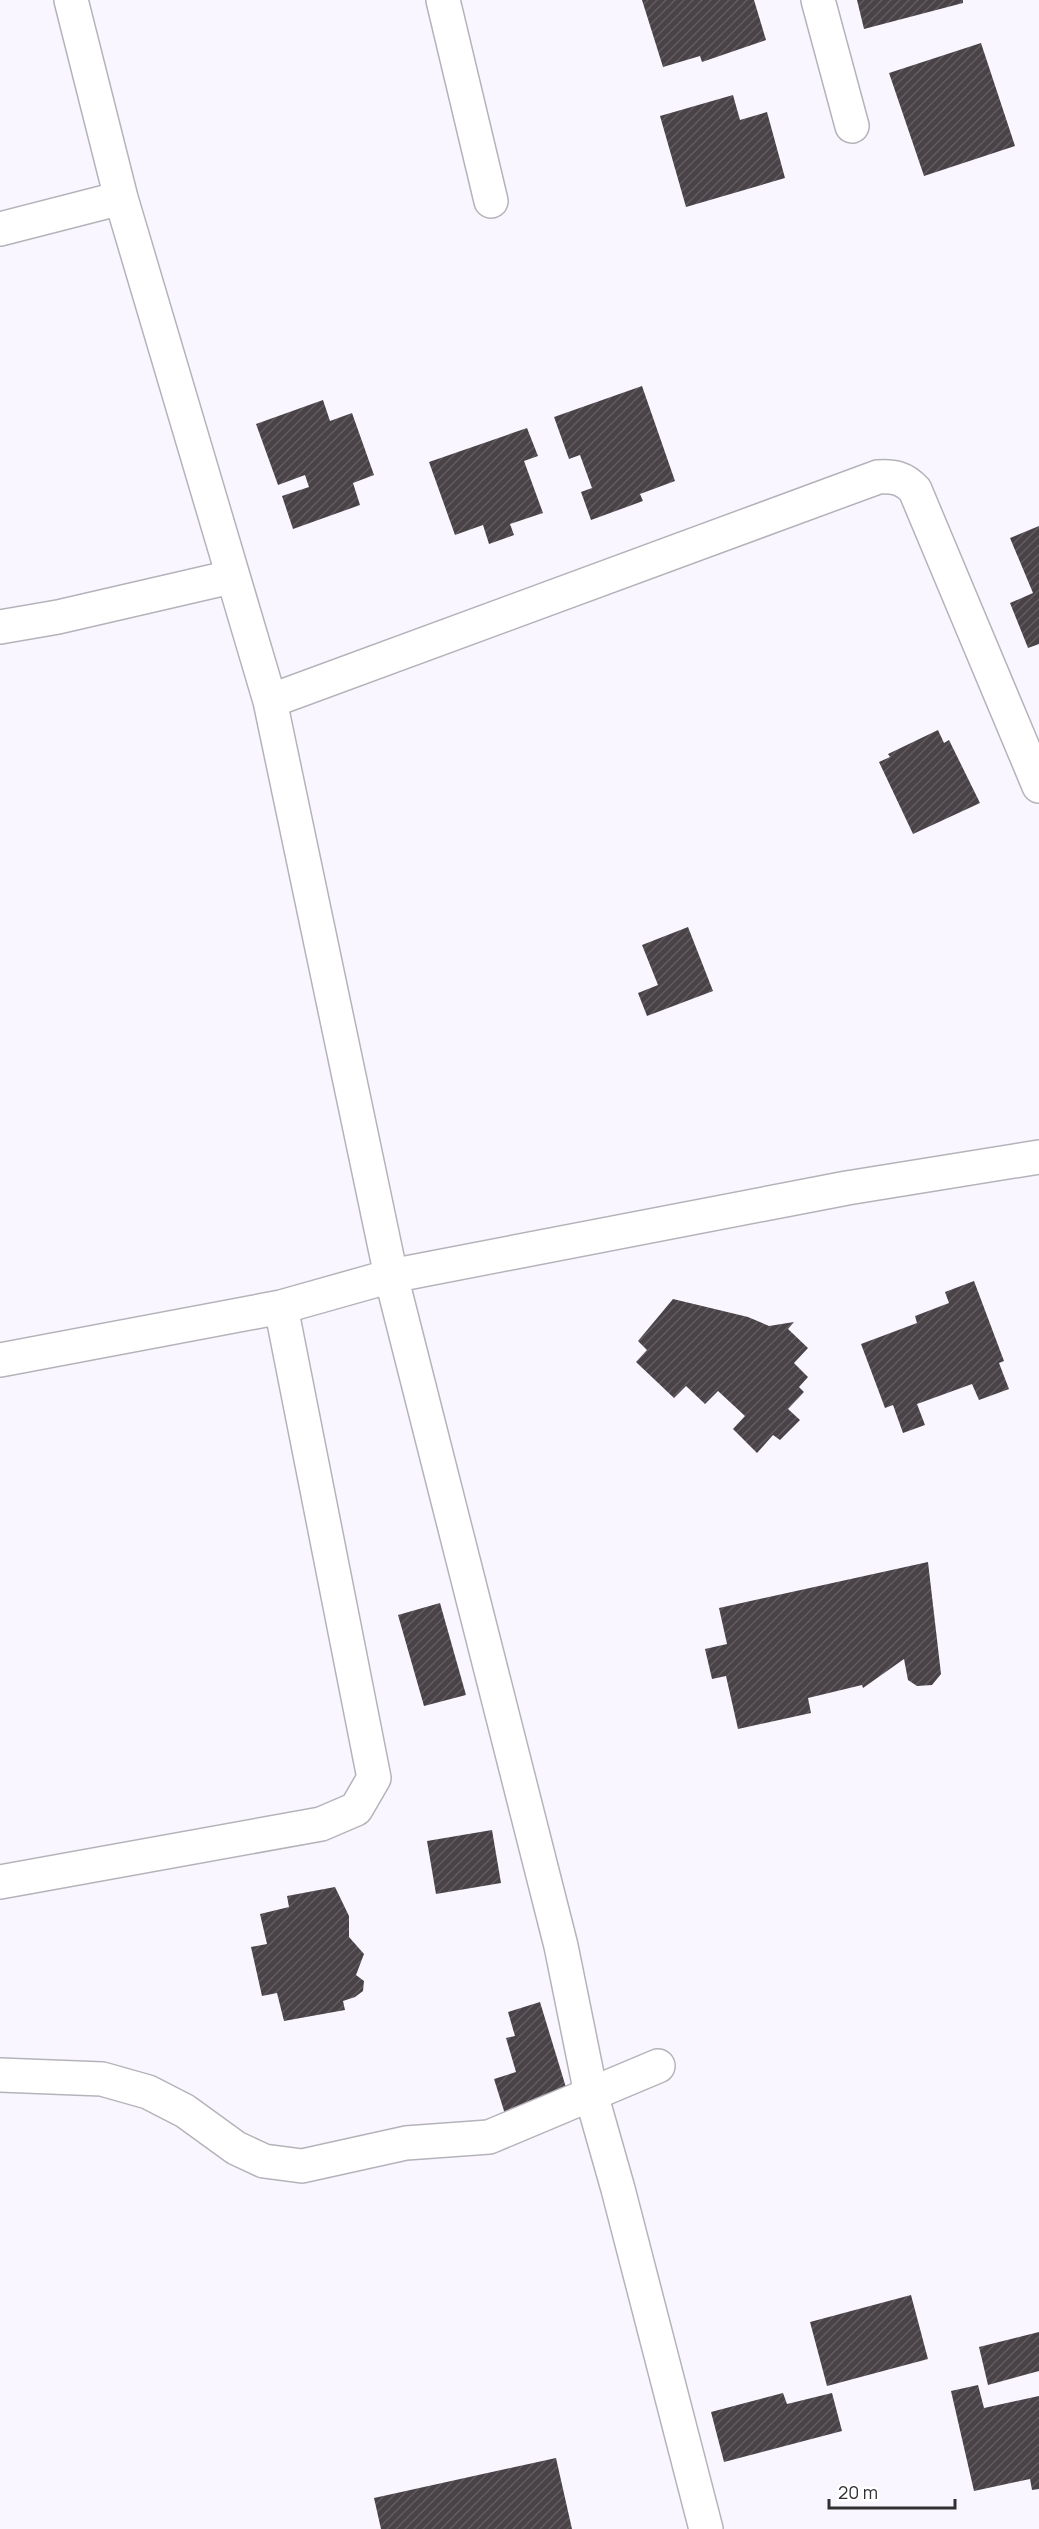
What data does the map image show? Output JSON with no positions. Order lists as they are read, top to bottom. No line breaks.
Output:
{"scale_bar":"20 m"}
